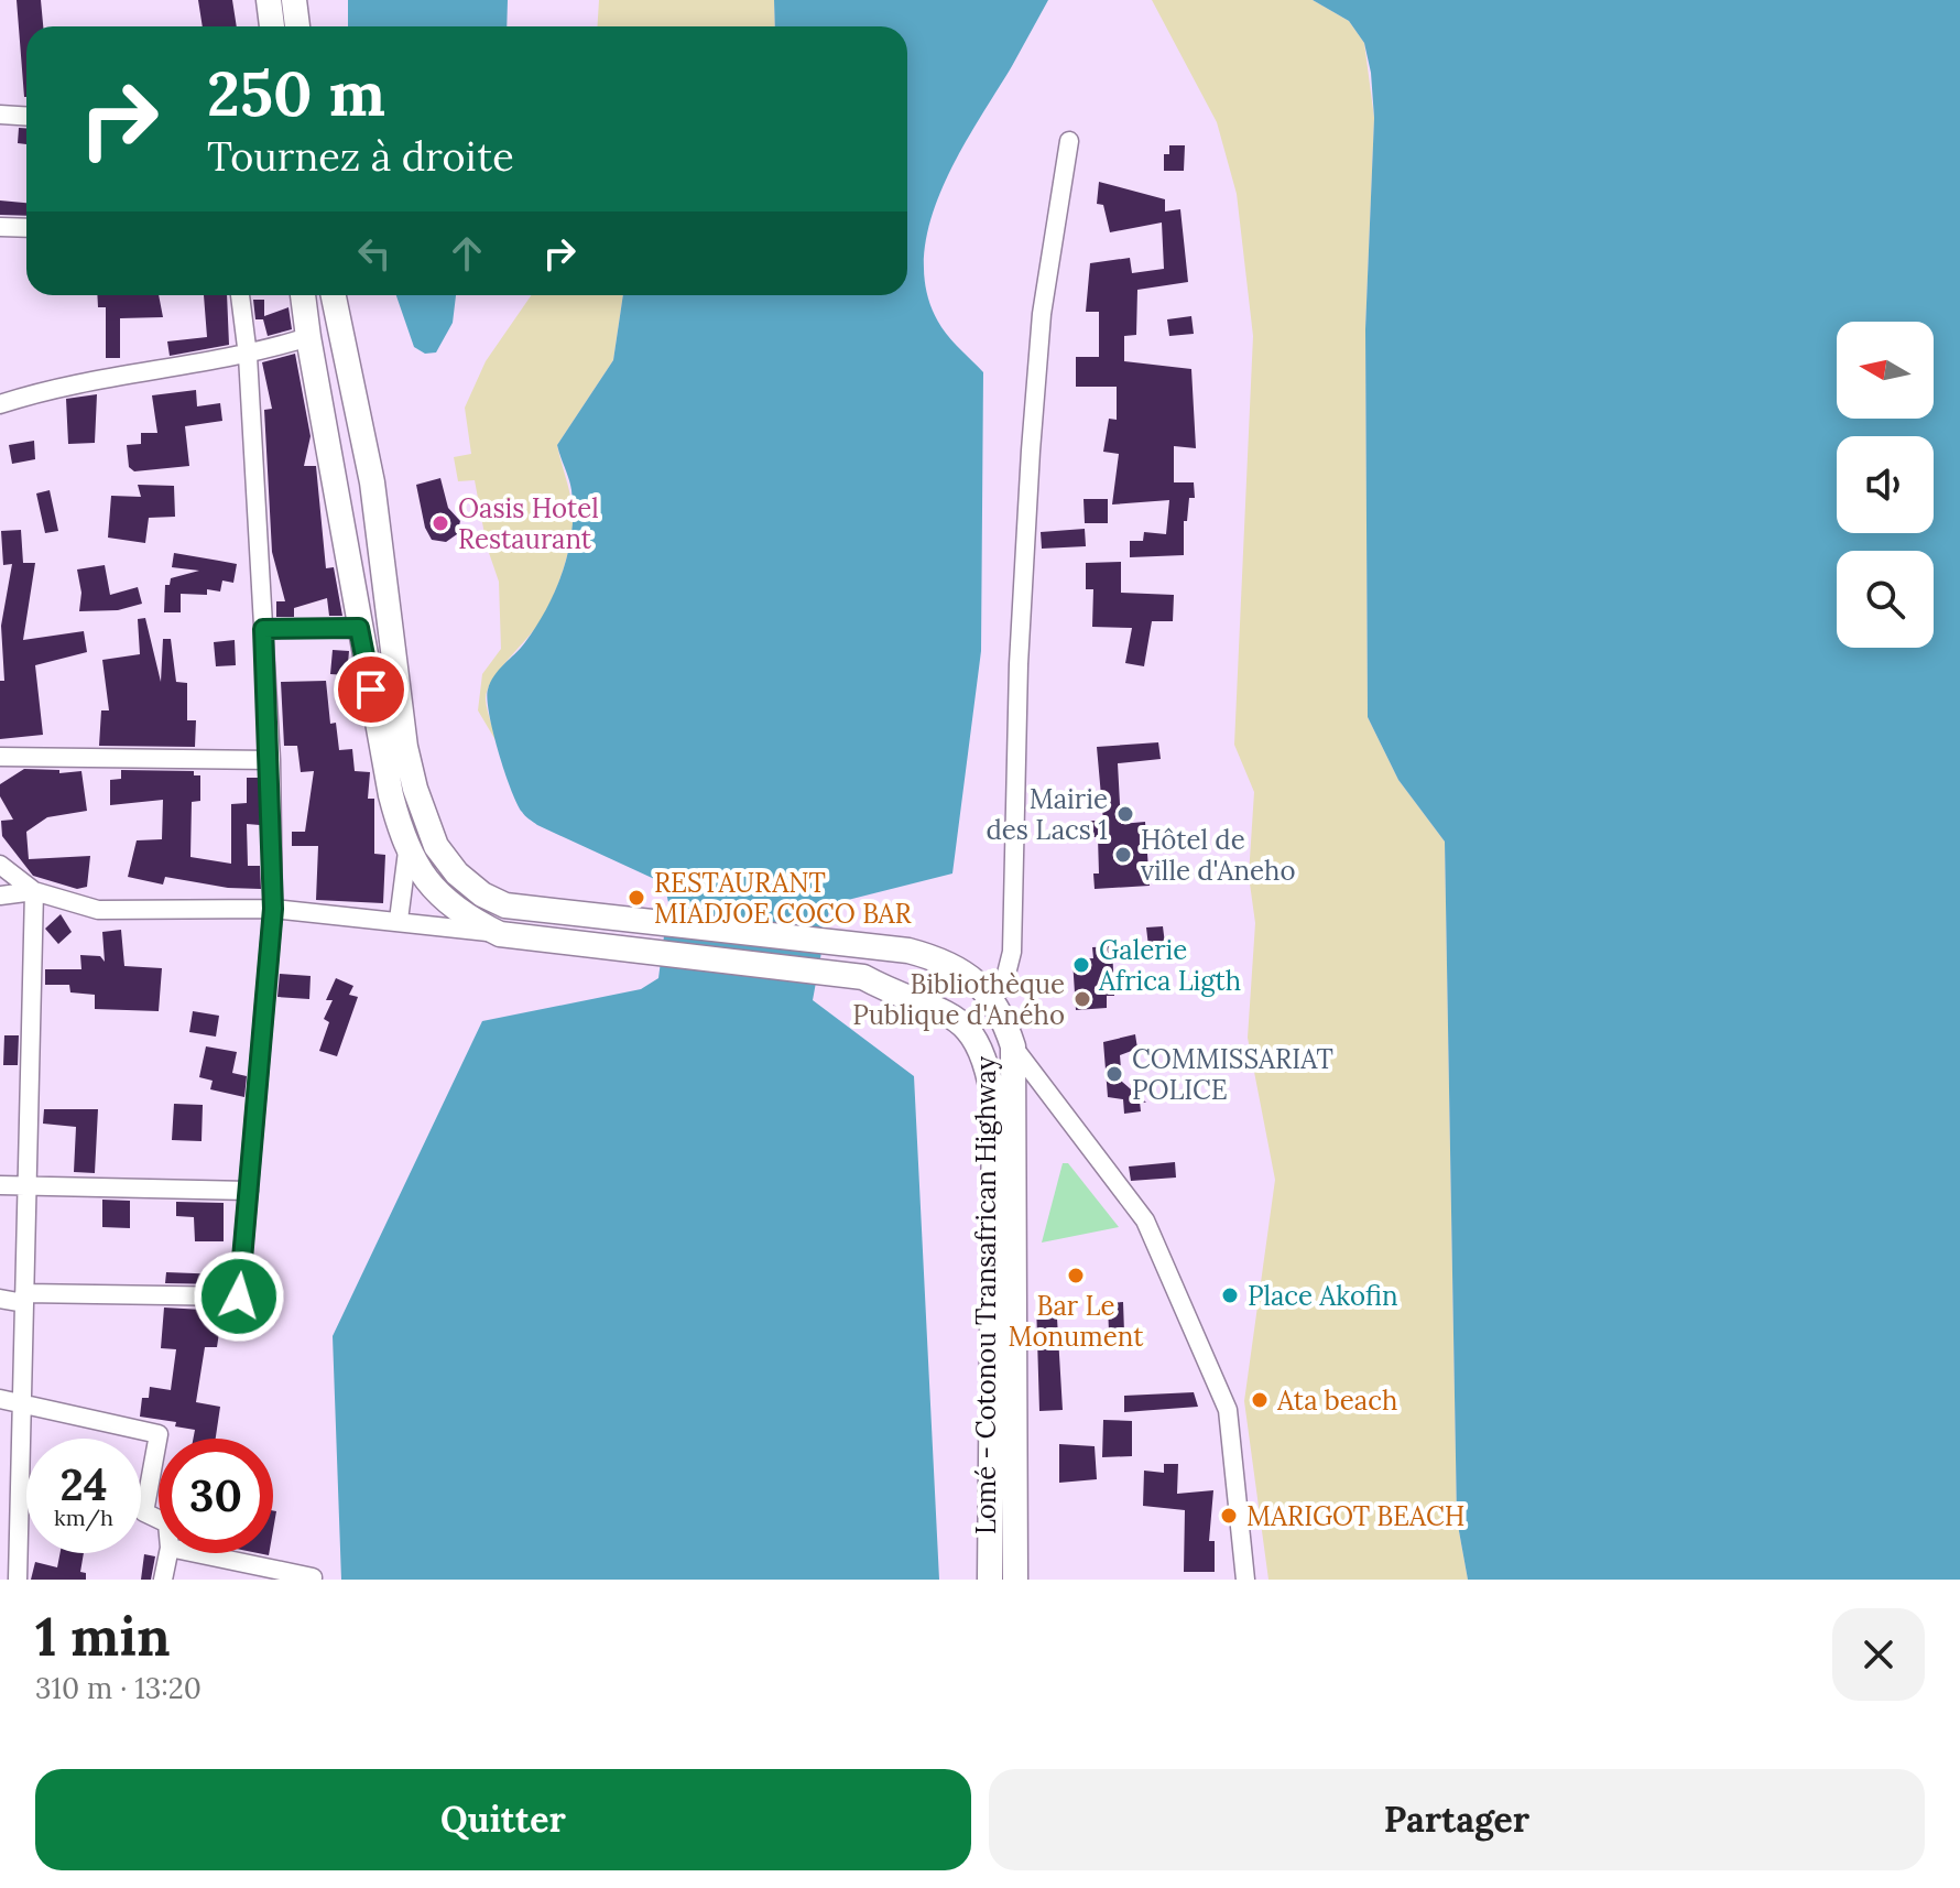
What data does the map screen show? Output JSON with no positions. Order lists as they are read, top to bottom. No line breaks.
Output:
{"streets":{"highway":["Lomé - Cotonou Transafrican Highway"]},"places":["Oasis Hotel Restaurant","Mairie des Lacs 1","Hôtel de ville d'Aneho","RESTAURANT MIADJOE COCO BAR","Galerie Africa Ligth","Bibliothèque Publique d'Aného","COMMISSARIAT POLICE","Bar Le Monument","Place Akofin","Ata beach","MARIGOT BEACH"],"north":"left","page":{"turn":["250 m","Tournez à droite"],"speed":"24 km/h","limit":"30","heading":["1 min","310 m · 13:20"],"buttons":["Quitter","Partager"]}}
